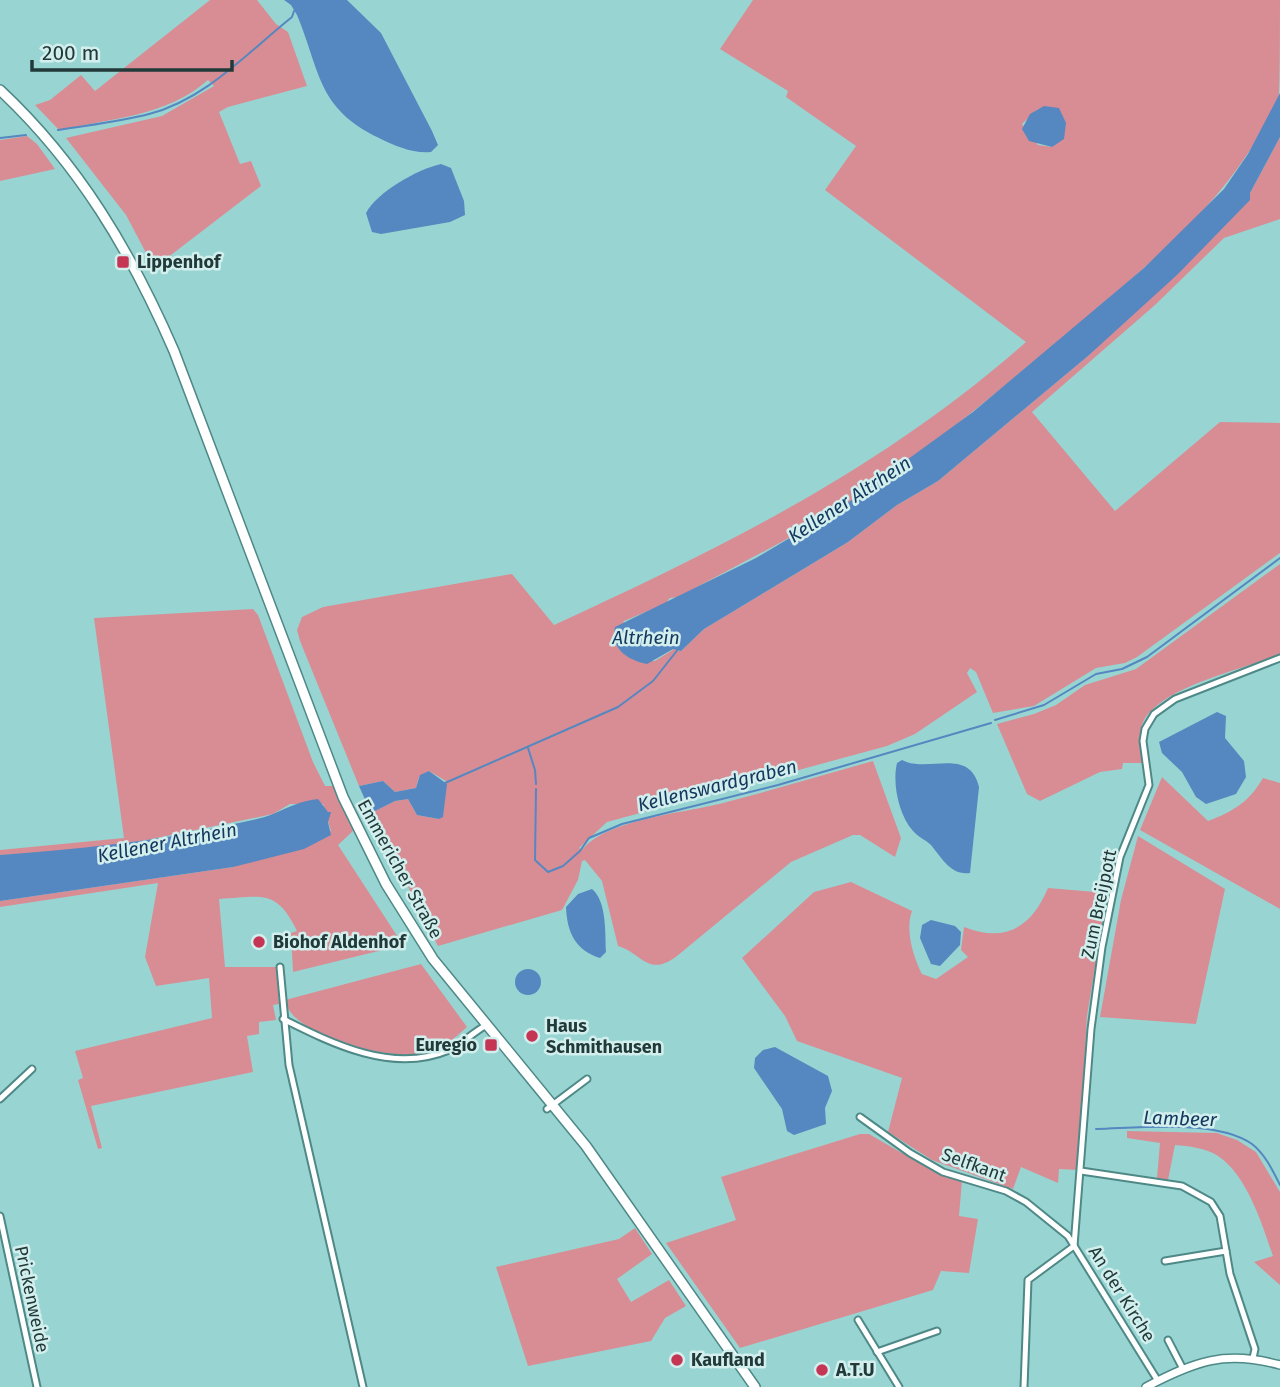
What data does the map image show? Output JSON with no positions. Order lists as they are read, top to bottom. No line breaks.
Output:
{"streets":{"main road":["Emmericher Straße"],"street":["Zum Breijpott","Selfkant","An der Kirche","Prickenweide"]},"crossings":[["Zum Breijpott","Selfkant"],["Zum Breijpott","An der Kirche"],["Selfkant","An der Kirche"]],"water":["Kellener Altrhein","Altrhein","Kellenswardgraben","Lambeer"],"places":{"transit":["Lippenhof","Euregio"],"other":["Biohof Aldenhof","Haus Schmithausen","Kaufland","A.T.U"]},"scale_bar":"200 m"}
